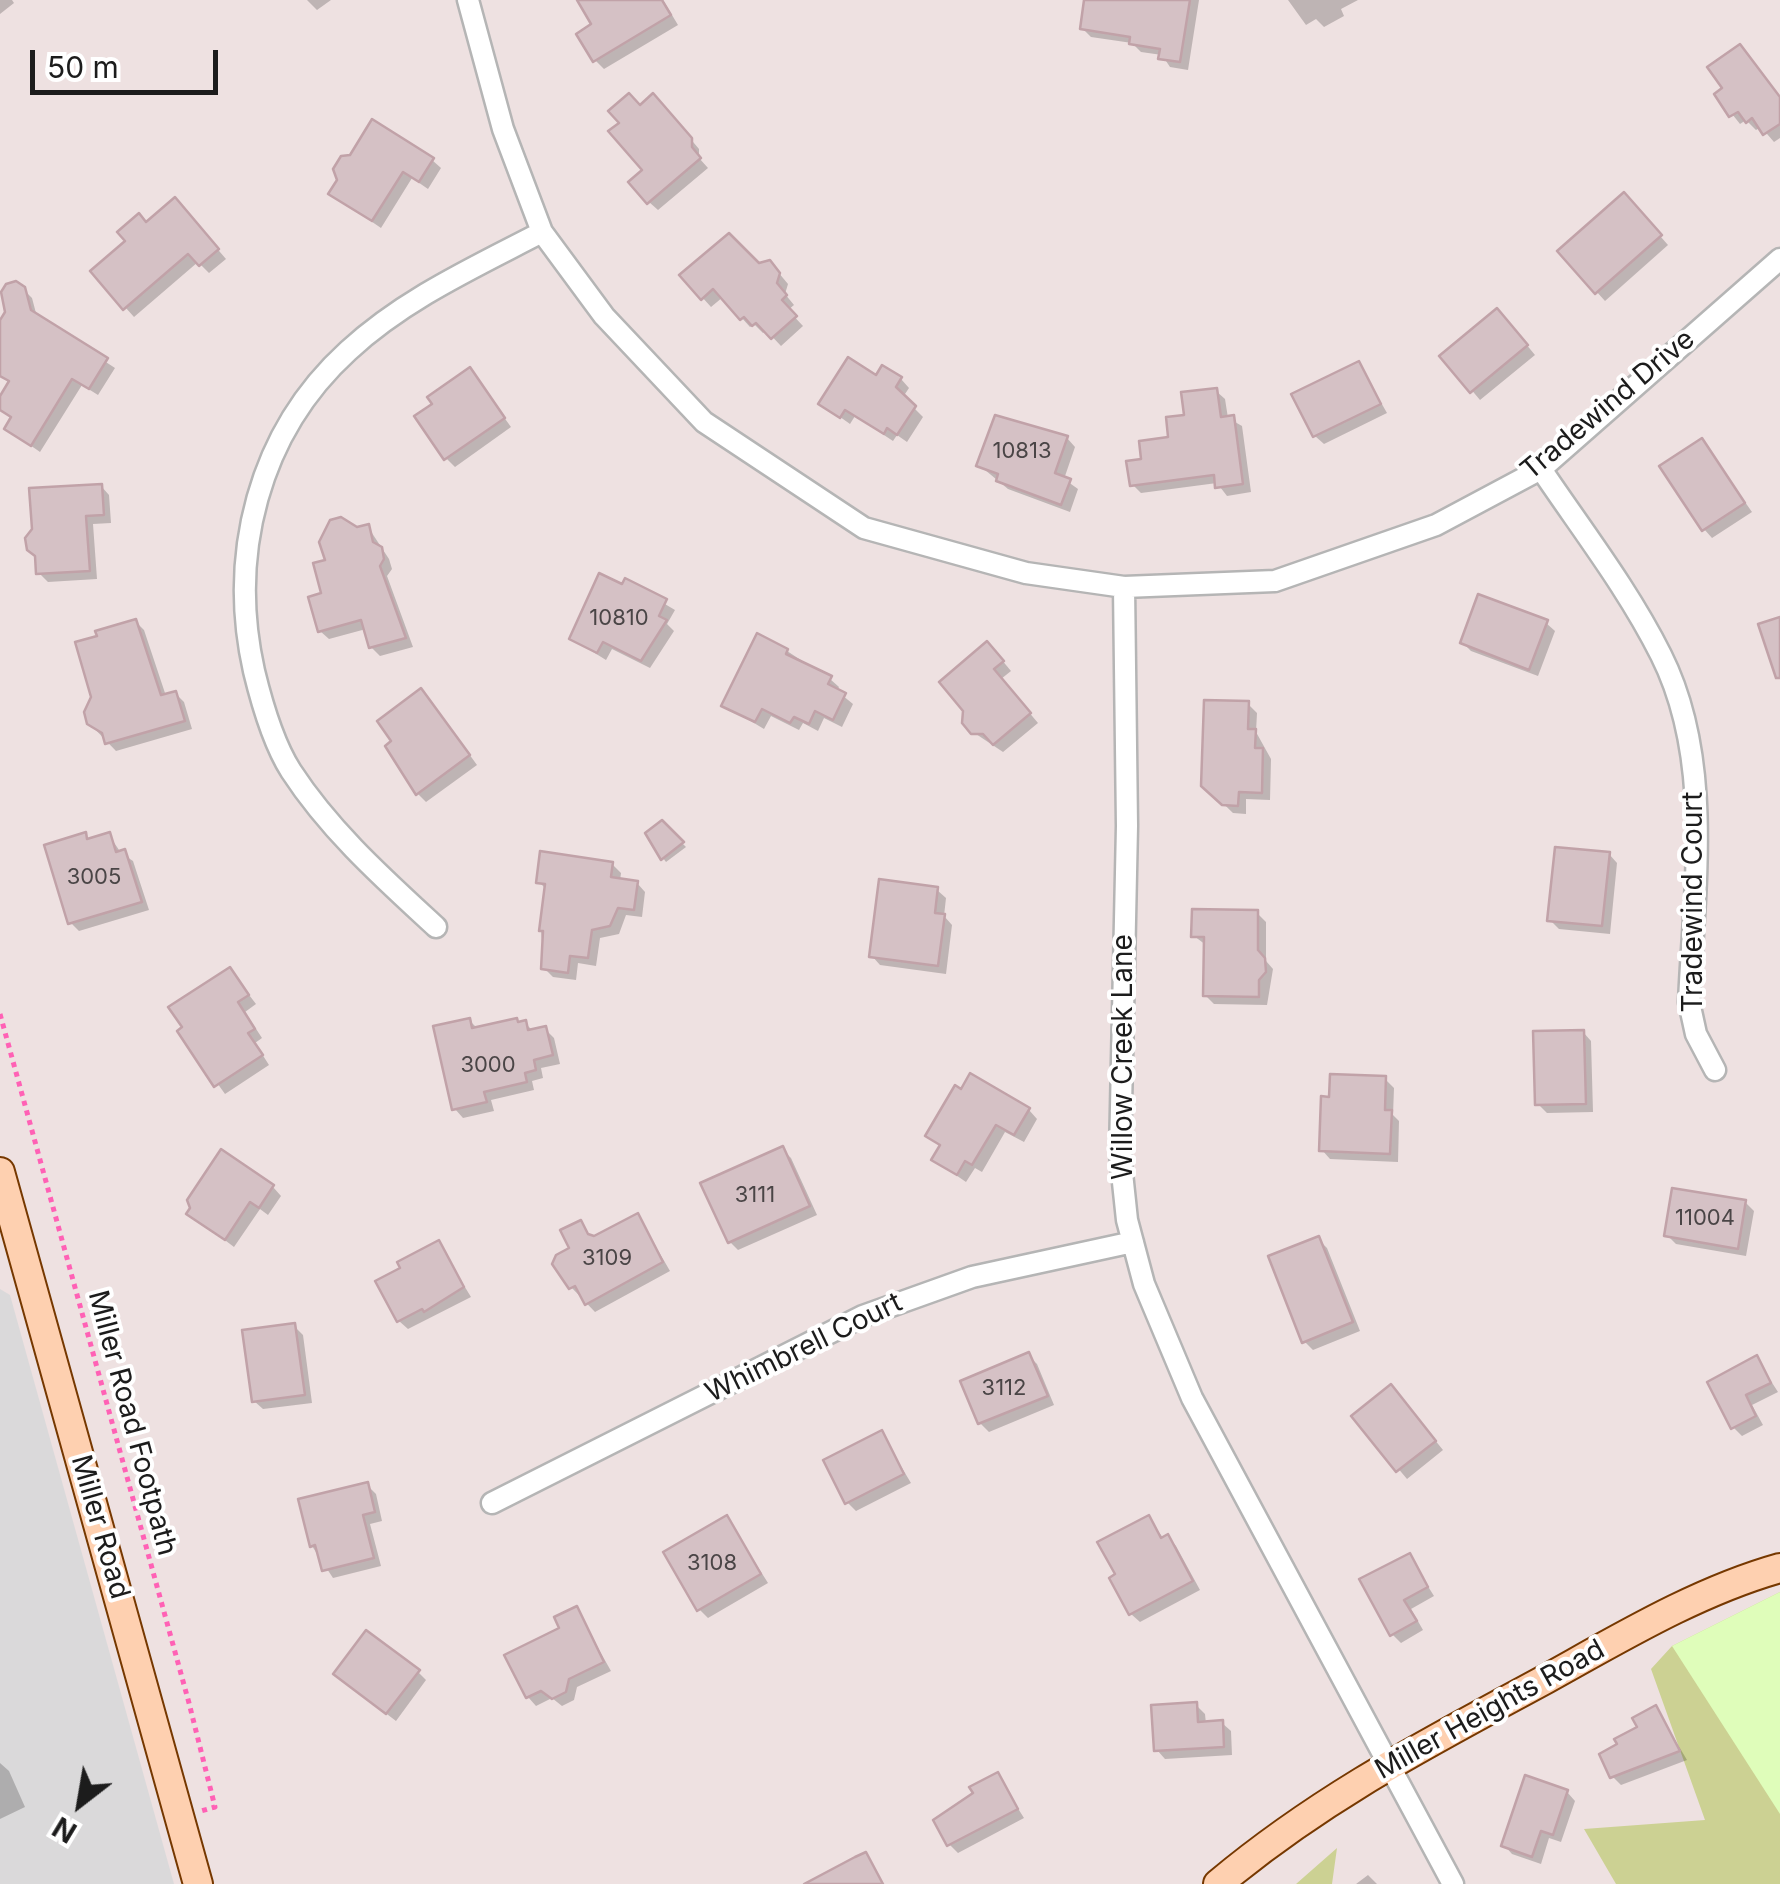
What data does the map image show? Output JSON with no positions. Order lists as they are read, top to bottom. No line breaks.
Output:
{"streets":{"street":["Tradewind Drive","Tradewind Court","Willow Creek Lane","Whimbrell Court","Miller Road","Miller Heights Road"],"path":["Miller Road Footpath"]},"crossings":[["Tradewind Drive","Tradewind Court"],["Tradewind Drive","Willow Creek Lane"],["Willow Creek Lane","Whimbrell Court"],["Willow Creek Lane","Miller Heights Road"],["Miller Road Footpath","Miller Road"]],"house_numbers":["10813","10810","3005","3000","3111","11004","3109","3112","3108"],"scale_bar":"50 m","north":"bottom left"}
